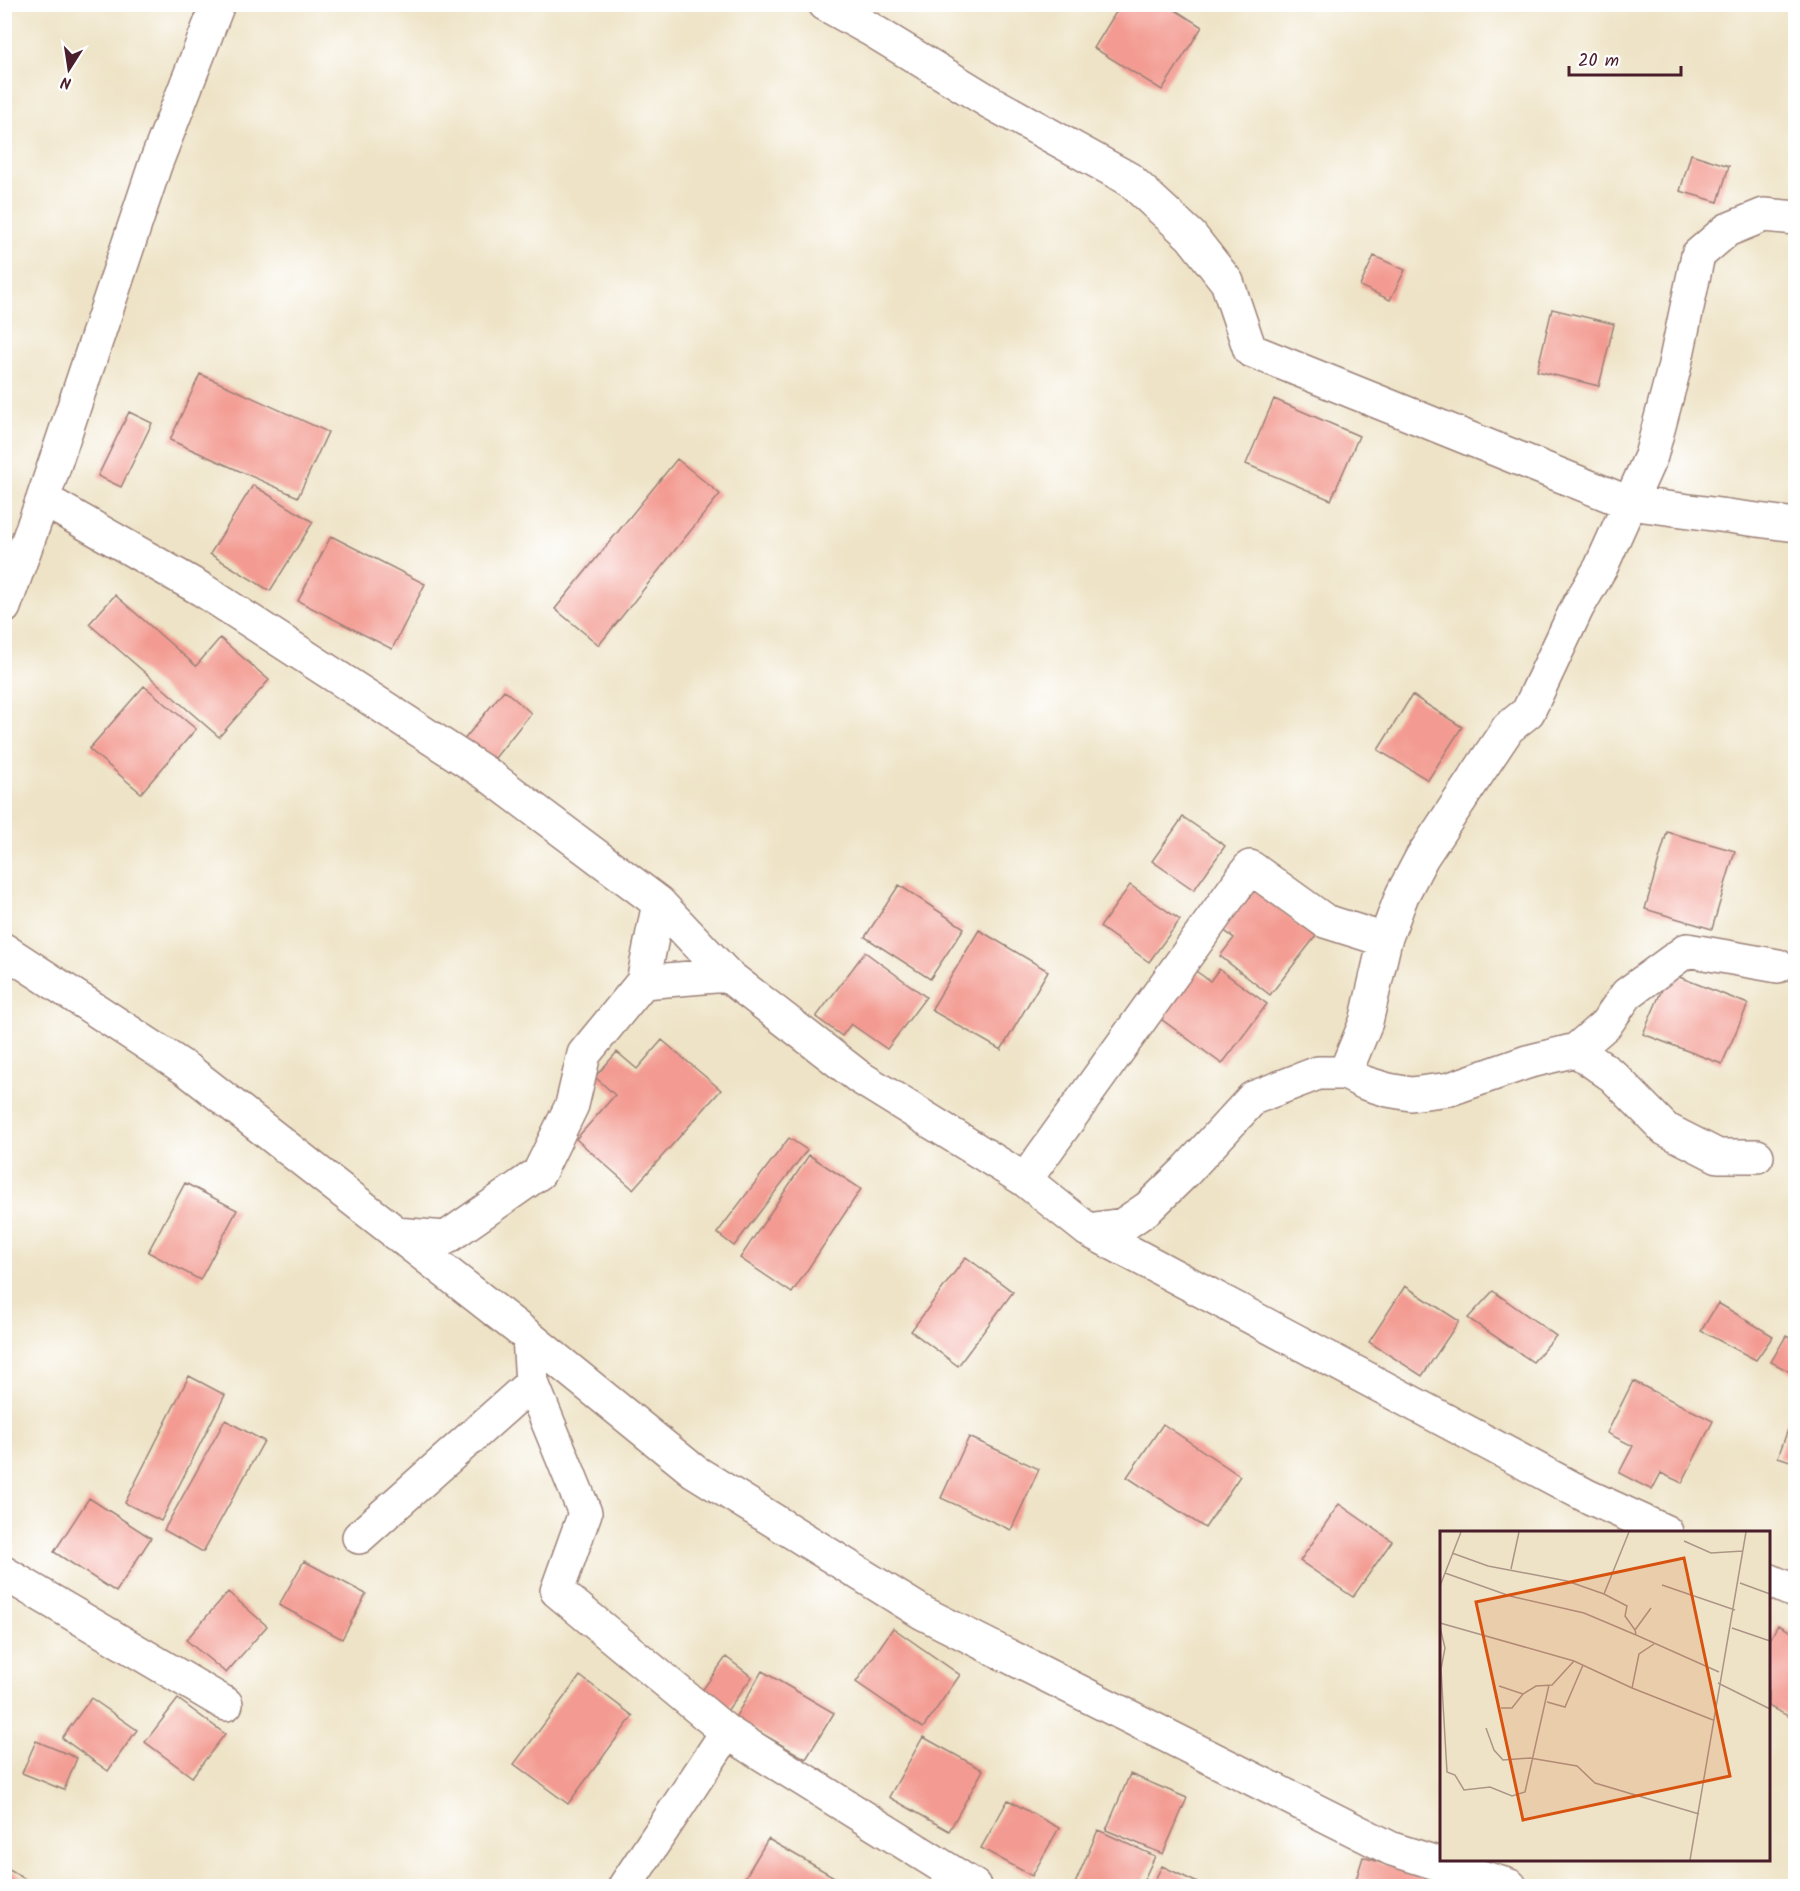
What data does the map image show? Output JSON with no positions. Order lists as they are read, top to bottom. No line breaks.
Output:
{"scale_bar":"20 m","north":"bottom"}
